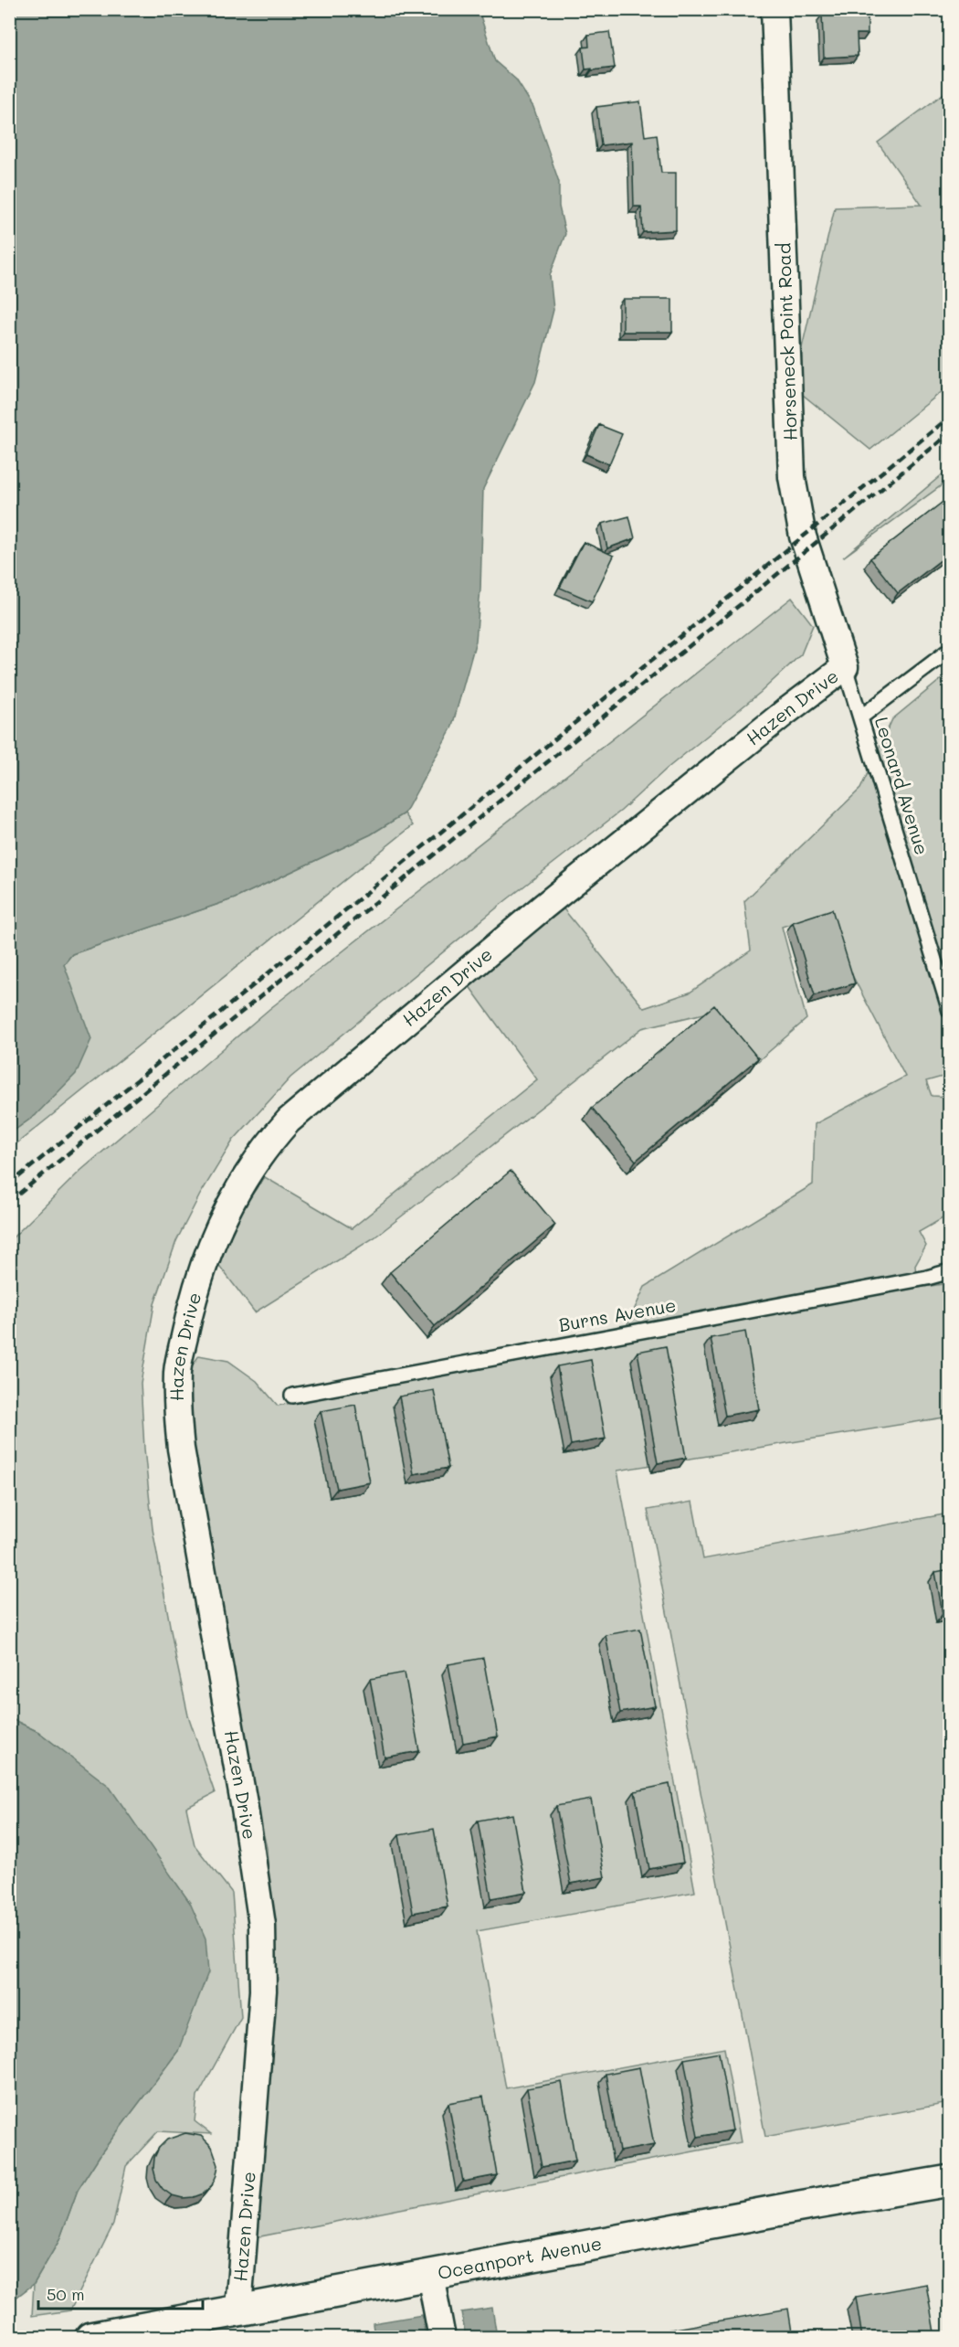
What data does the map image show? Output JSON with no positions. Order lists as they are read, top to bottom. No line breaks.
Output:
{"streets":{"main road":["Oceanport Avenue"],"street":["Horseneck Point Road","Hazen Drive"],"lane":["Leonard Avenue","Burns Avenue"]},"crossings":[["Horseneck Point Road","Hazen Drive"],["Horseneck Point Road","Leonard Avenue"],["Hazen Drive","Leonard Avenue"],["Hazen Drive","Oceanport Avenue"]],"scale_bar":"50 m"}
